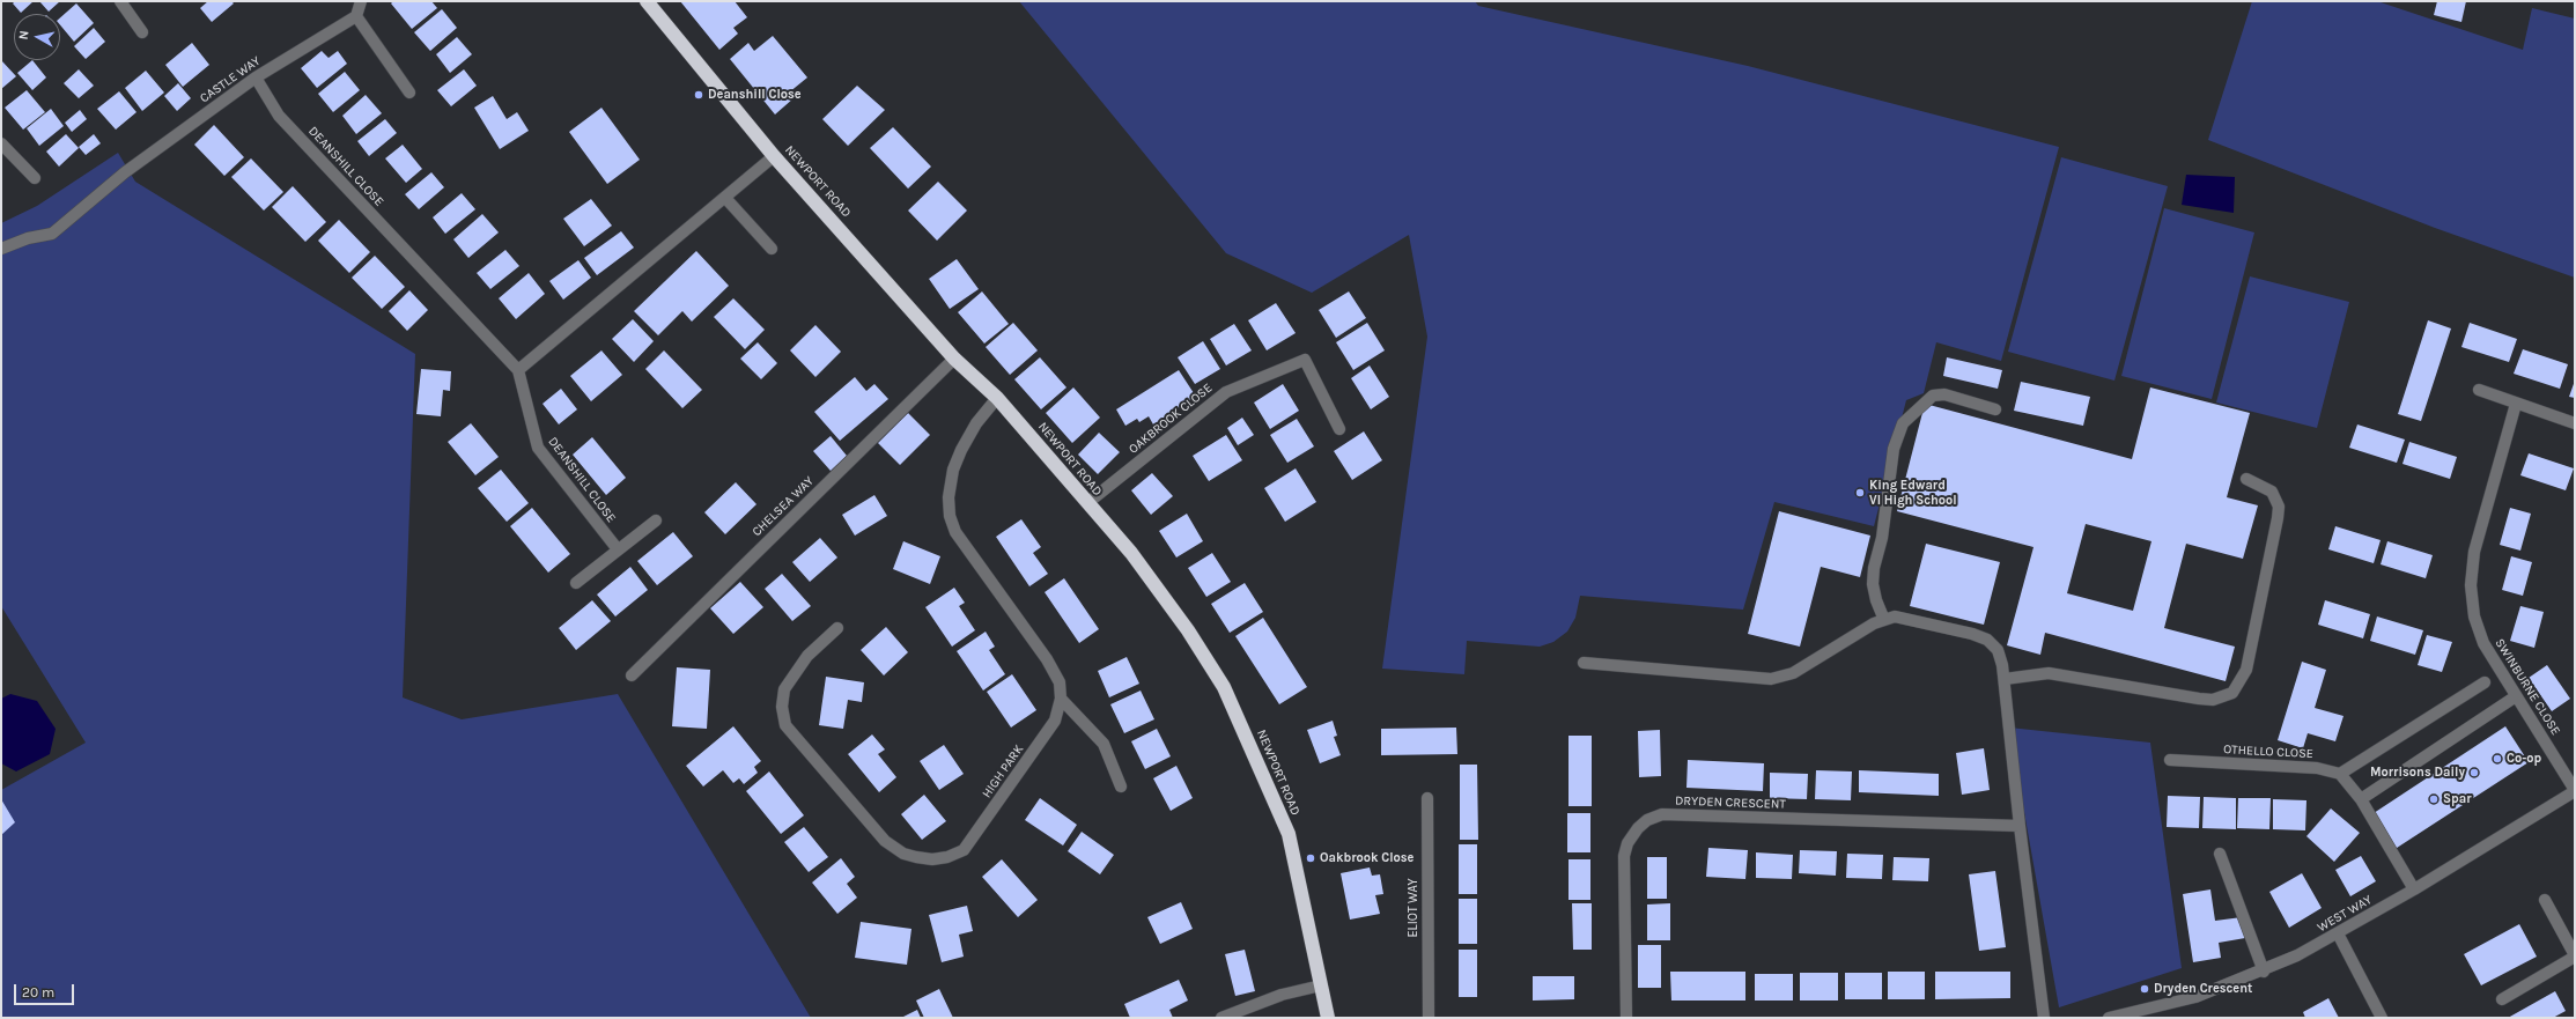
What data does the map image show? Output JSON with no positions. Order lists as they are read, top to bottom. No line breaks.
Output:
{"streets":{"highway":["NEWPORT ROAD"],"street":["CASTLE WAY","DEANSHILL CLOSE","OAKBROOK CLOSE","CHELSEA WAY","SWINBURNE CLOSE","OTHELLO CLOSE","HIGH PARK","DRYDEN CRESCENT","ELIOT WAY","WEST WAY"]},"crossings":[["CASTLE WAY","DEANSHILL CLOSE"],["NEWPORT ROAD","OAKBROOK CLOSE"],["NEWPORT ROAD","CHELSEA WAY"],["NEWPORT ROAD","HIGH PARK"],["SWINBURNE CLOSE","WEST WAY"]],"places":["Deanshill Close","King Edward VI High School","Co-op","Morrisons Daily","Spar","Oakbrook Close","Dryden Crescent"],"scale_bar":"20 m","north":"left"}
